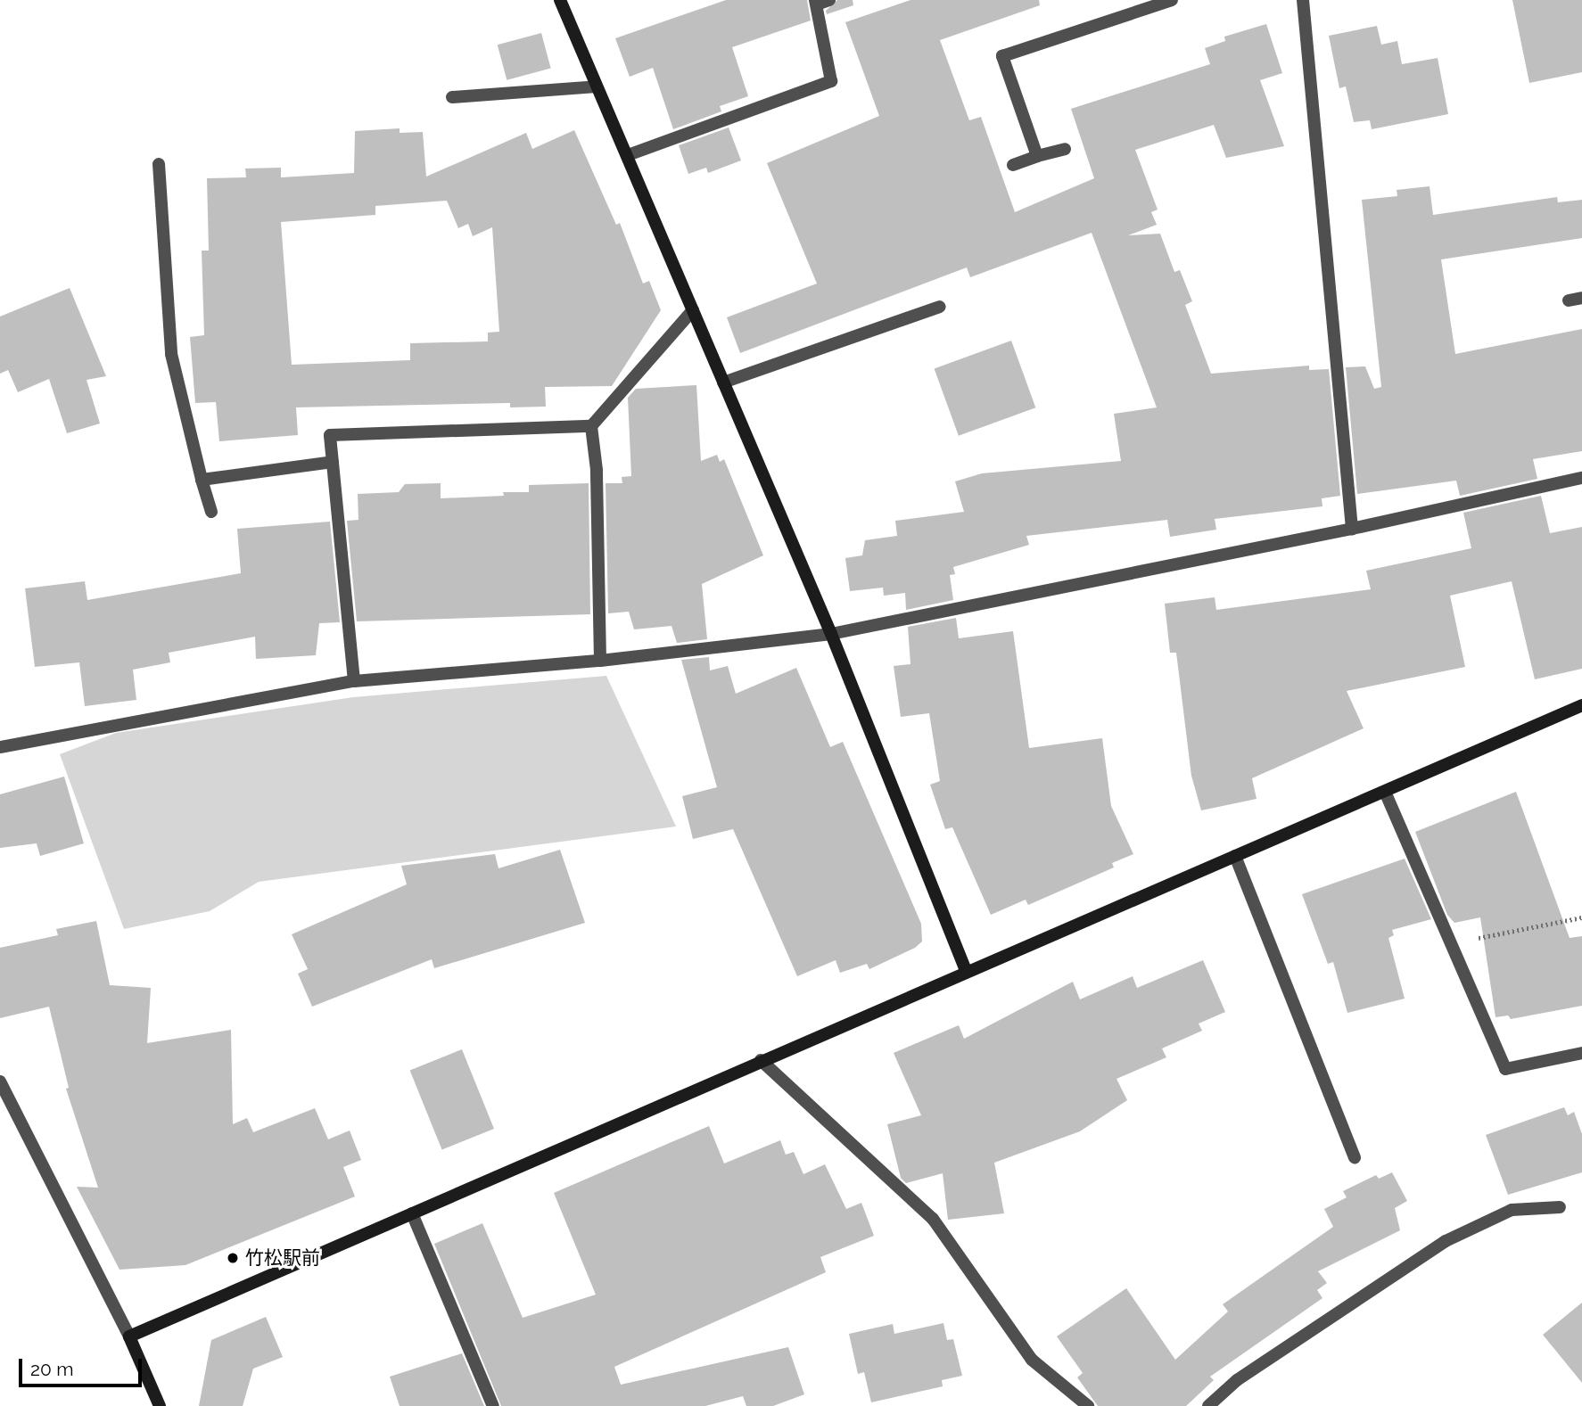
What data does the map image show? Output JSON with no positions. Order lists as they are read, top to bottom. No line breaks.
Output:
{"places":["竹松駅前"],"scale_bar":"20 m"}
